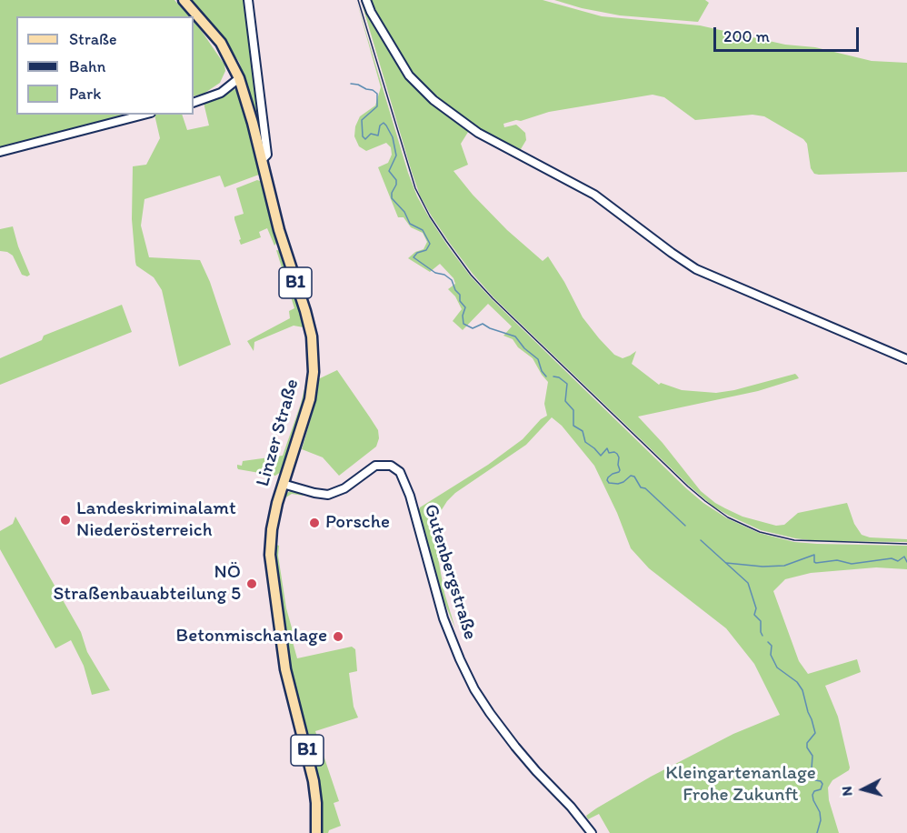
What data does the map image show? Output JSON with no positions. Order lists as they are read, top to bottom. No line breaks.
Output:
{"streets":{"main road":["B1","Linzer Straße"],"street":["Gutenbergstraße"]},"crossings":[["Linzer Straße","Gutenbergstraße"]],"parks":["Kleingartenanlage Frohe Zukunft"],"places":["Landeskriminalamt Niederösterreich","Porsche","NÖ Straßenbauabteilung 5","Betonmischanlage"],"legend":["Straße","Bahn","Park"],"scale_bar":"200 m","north":"left"}
